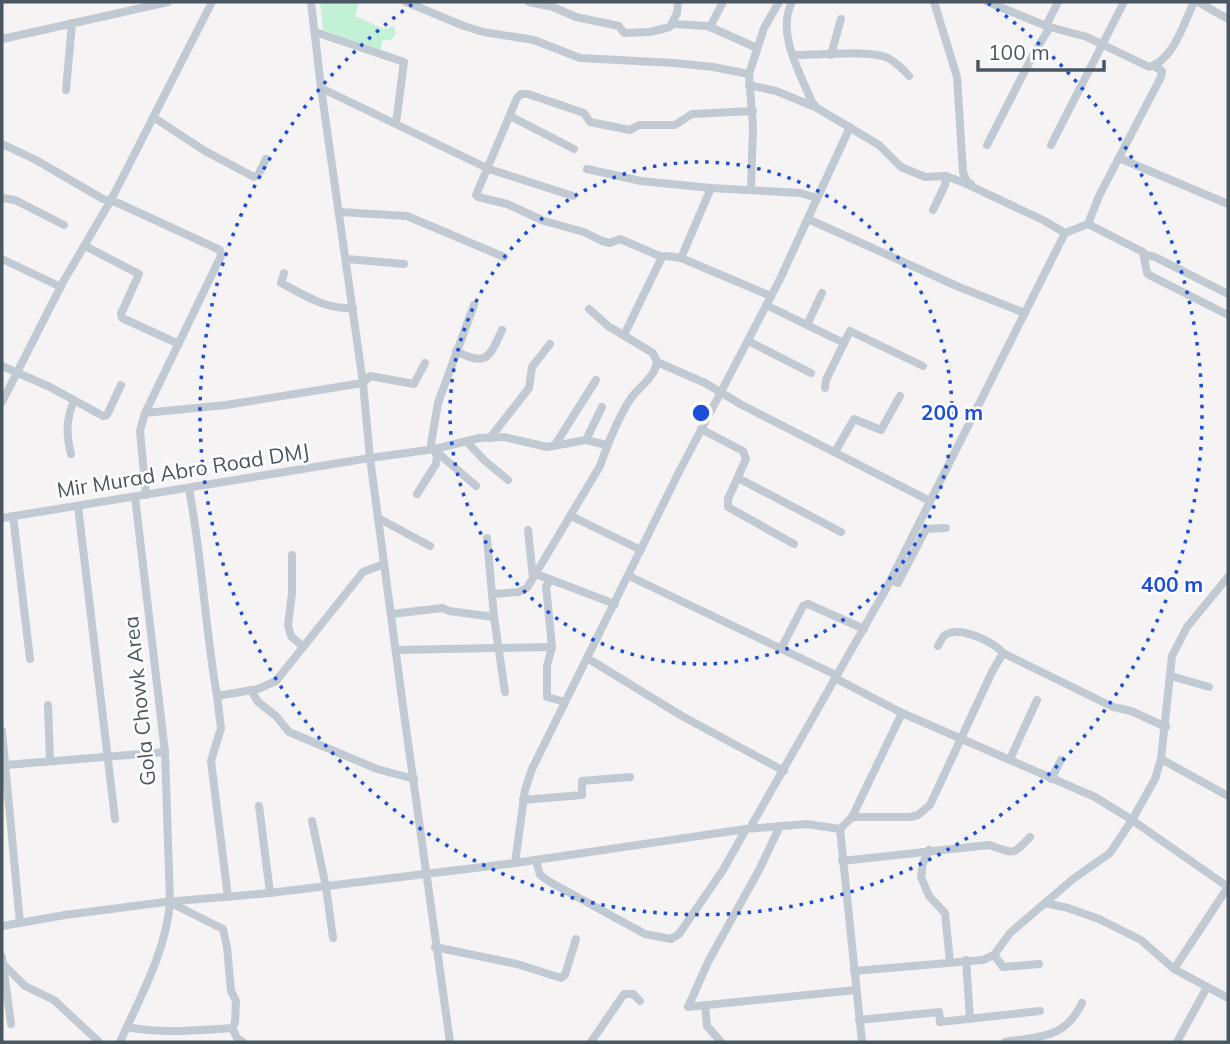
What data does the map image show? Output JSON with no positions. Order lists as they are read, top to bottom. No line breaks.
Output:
{"streets":{"street":["Mir Murad Abro Road DMJ","Gola Chowk Area"]},"crossings":[["Mir Murad Abro Road DMJ","Gola Chowk Area"]],"scale_bar":"100 m","rings":["200 m","400 m"]}
